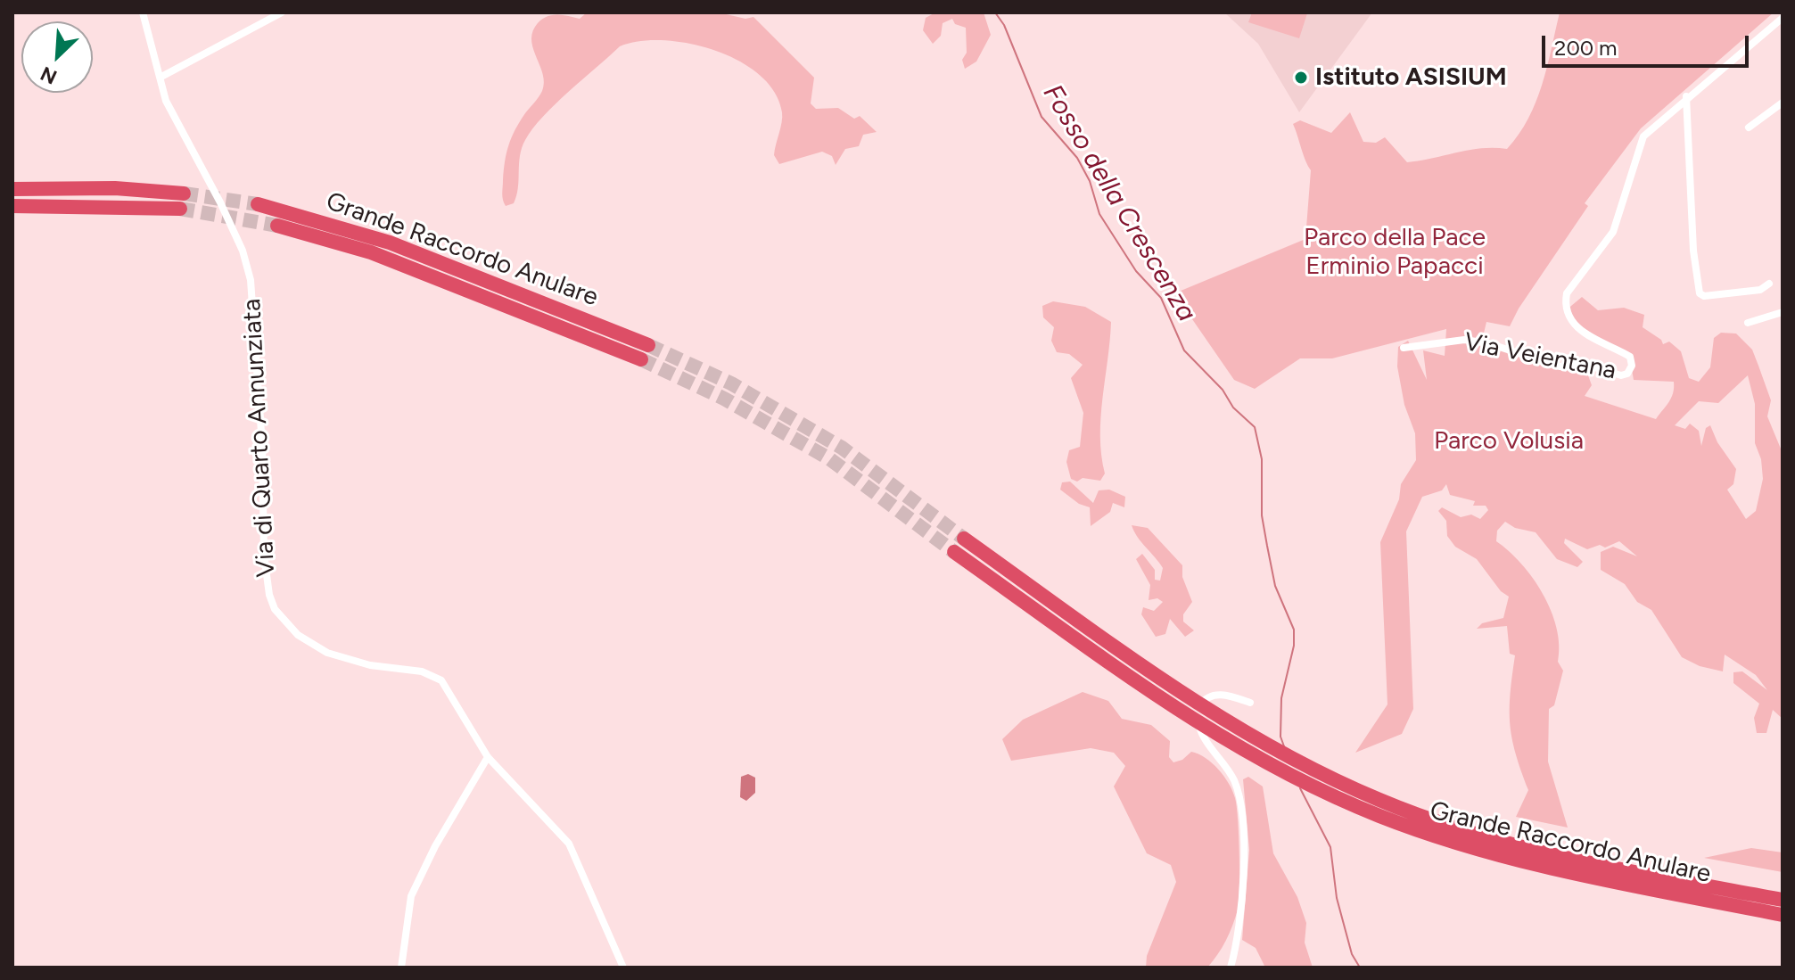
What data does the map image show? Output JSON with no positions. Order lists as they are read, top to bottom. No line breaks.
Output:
{"streets":{"highway":["Grande Raccordo Anulare"],"street":["Via Veientana","Via di Quarto Annunziata"]},"water":["Fosso della Crescenza"],"parks":["Parco della Pace Erminio Papacci","Parco Volusia"],"places":["Istituto ASISIUM"],"scale_bar":"200 m","north":"bottom left"}
